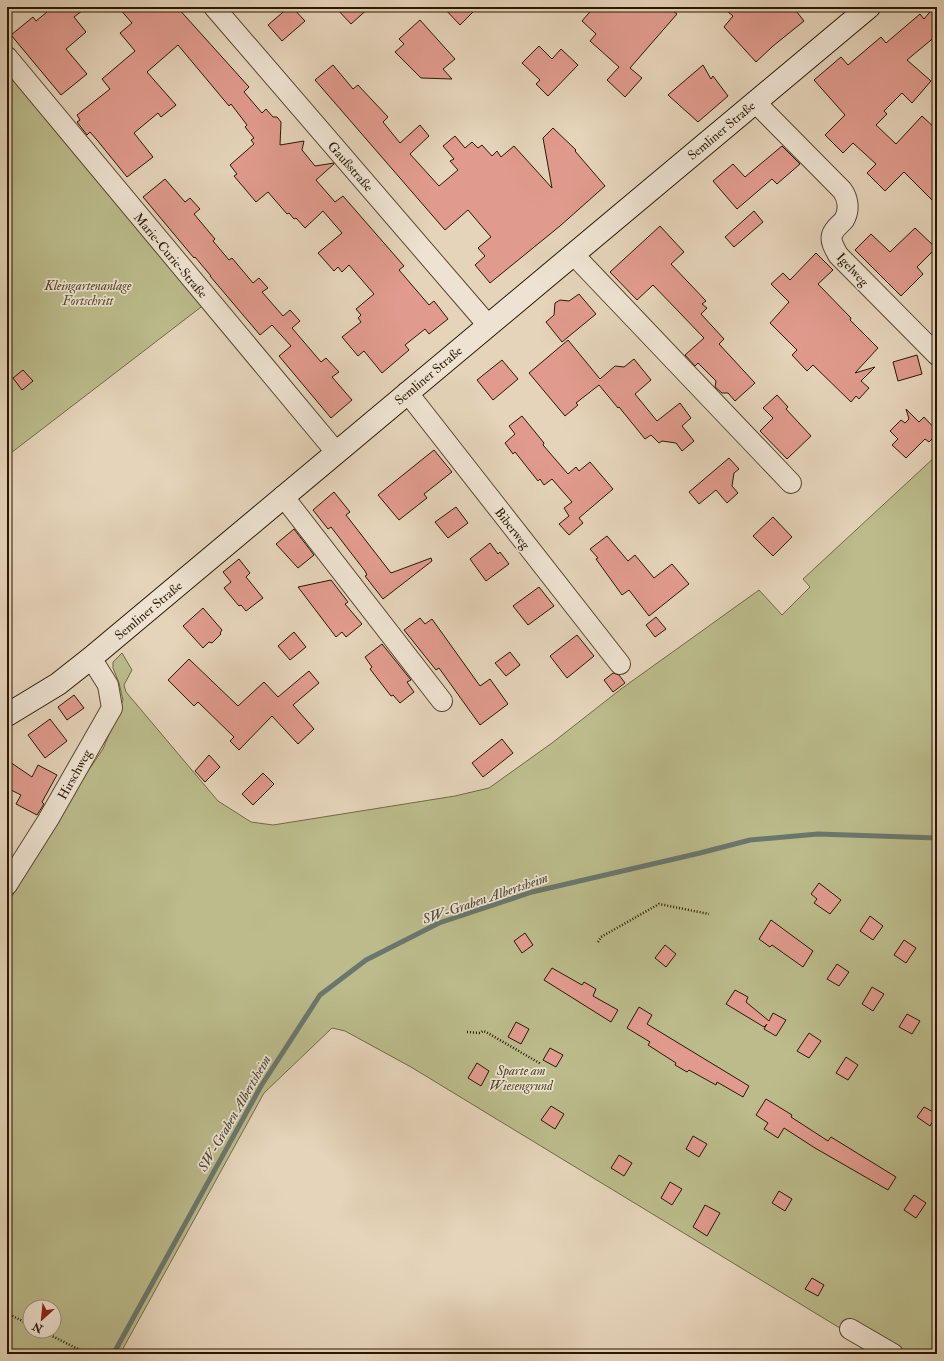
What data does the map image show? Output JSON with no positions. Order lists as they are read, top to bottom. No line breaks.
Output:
{"streets":{"street":["Semliner Straße","Gaußstraße","Marie-Curie-Straße","Igelweg","Biberweg","Hirschweg"]},"crossings":[["Semliner Straße","Gaußstraße"],["Semliner Straße","Marie-Curie-Straße"],["Semliner Straße","Igelweg"],["Semliner Straße","Biberweg"],["Semliner Straße","Hirschweg"]],"water":["SW-Graben Albertsheim"],"parks":["Kleingartenanlage Fortschritt","Sparte am Wiesengrund"],"north":"bottom left"}
